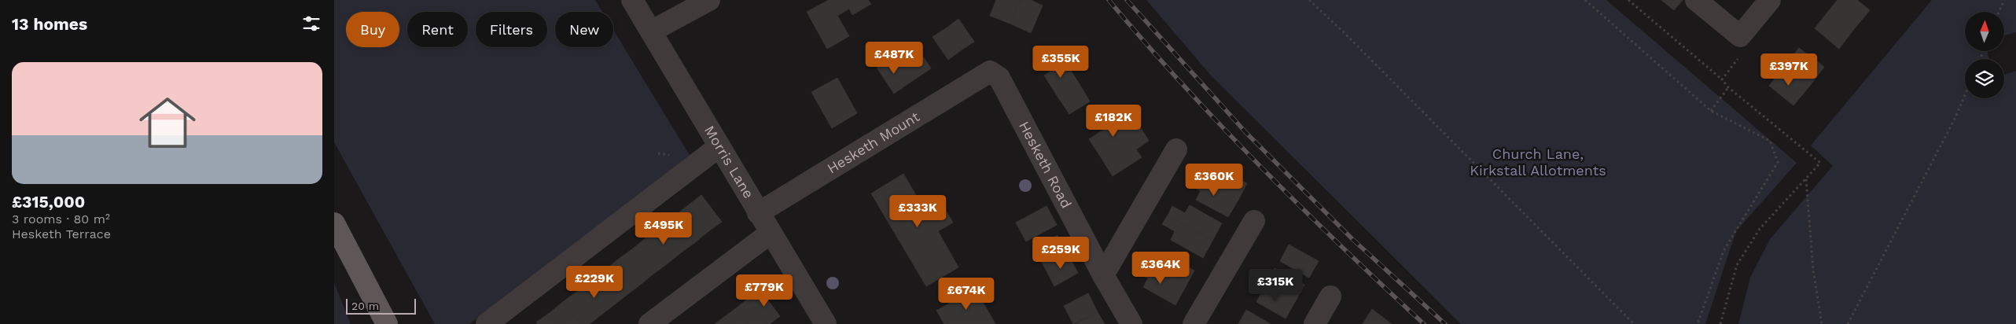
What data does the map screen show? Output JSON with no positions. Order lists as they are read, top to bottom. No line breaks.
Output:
{"streets":{"street":["Hesketh Mount","Morris Lane","Hesketh Road"]},"crossings":[["Hesketh Mount","Morris Lane"],["Hesketh Mount","Hesketh Road"]],"parks":["Church Lane, Kirkstall Allotments"],"scale_bar":"20 m","north":"top","page":{"heading":"13 homes","chip":["Buy","Rent","Filters","New"],"price":["£487K","£355K","£397K","£182K","£360K","£333K","£495K","£259K","£364K","£229K","£315K","£779K","£674K"],"list":[{"name":"£315,000","note":"3 rooms · 80 m² · Hesketh Terrace"}],"scale":"20 m"}}
